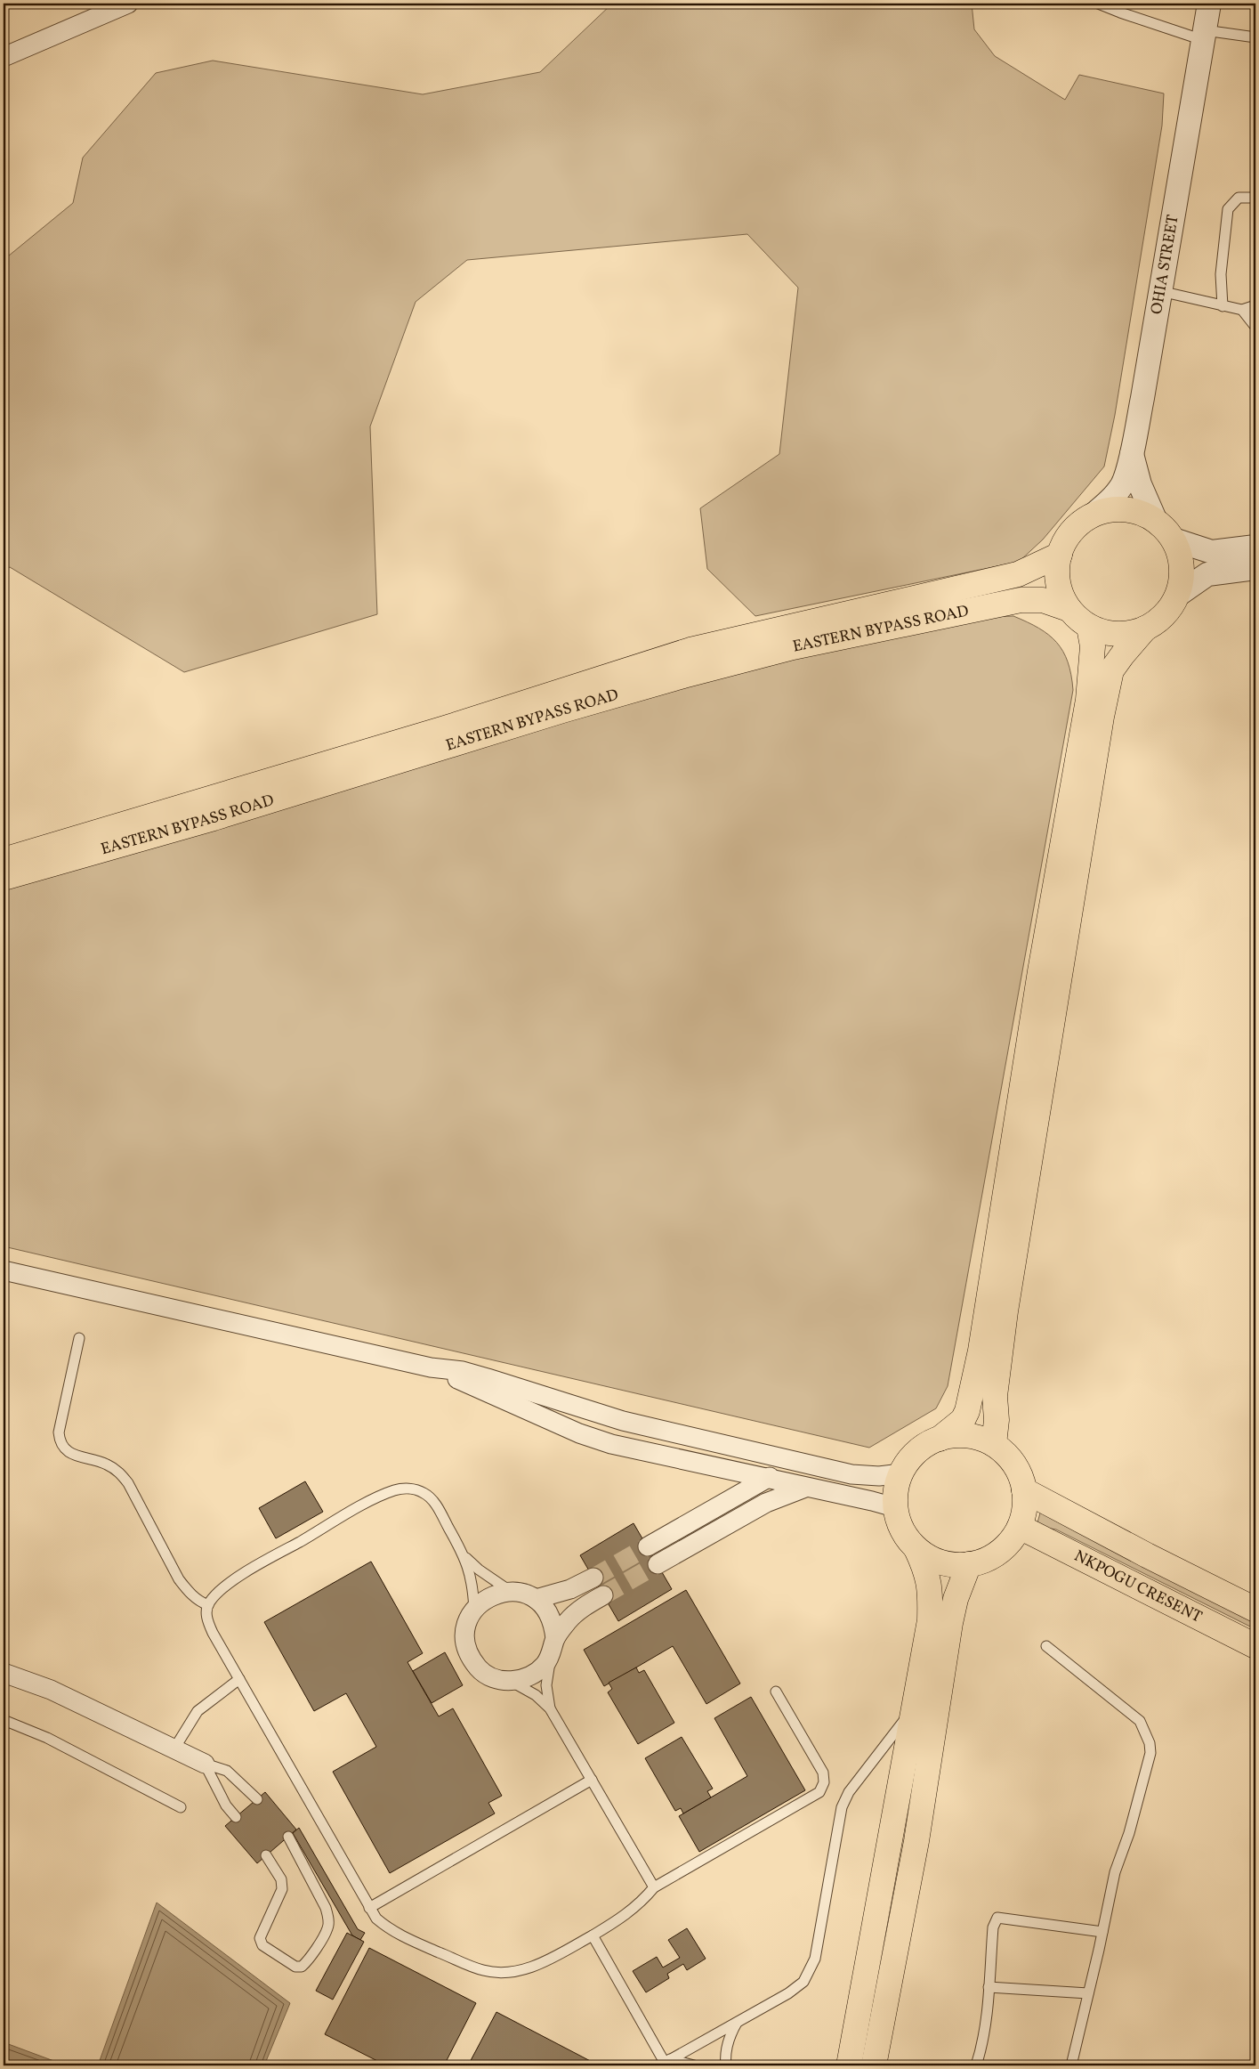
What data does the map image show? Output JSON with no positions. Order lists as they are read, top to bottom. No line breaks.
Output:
{"streets":{"main road":["EASTERN BYPASS ROAD","NKPOGU CRESENT"],"street":["OHIA STREET"]},"crossings":[["OHIA STREET","EASTERN BYPASS ROAD"]]}
